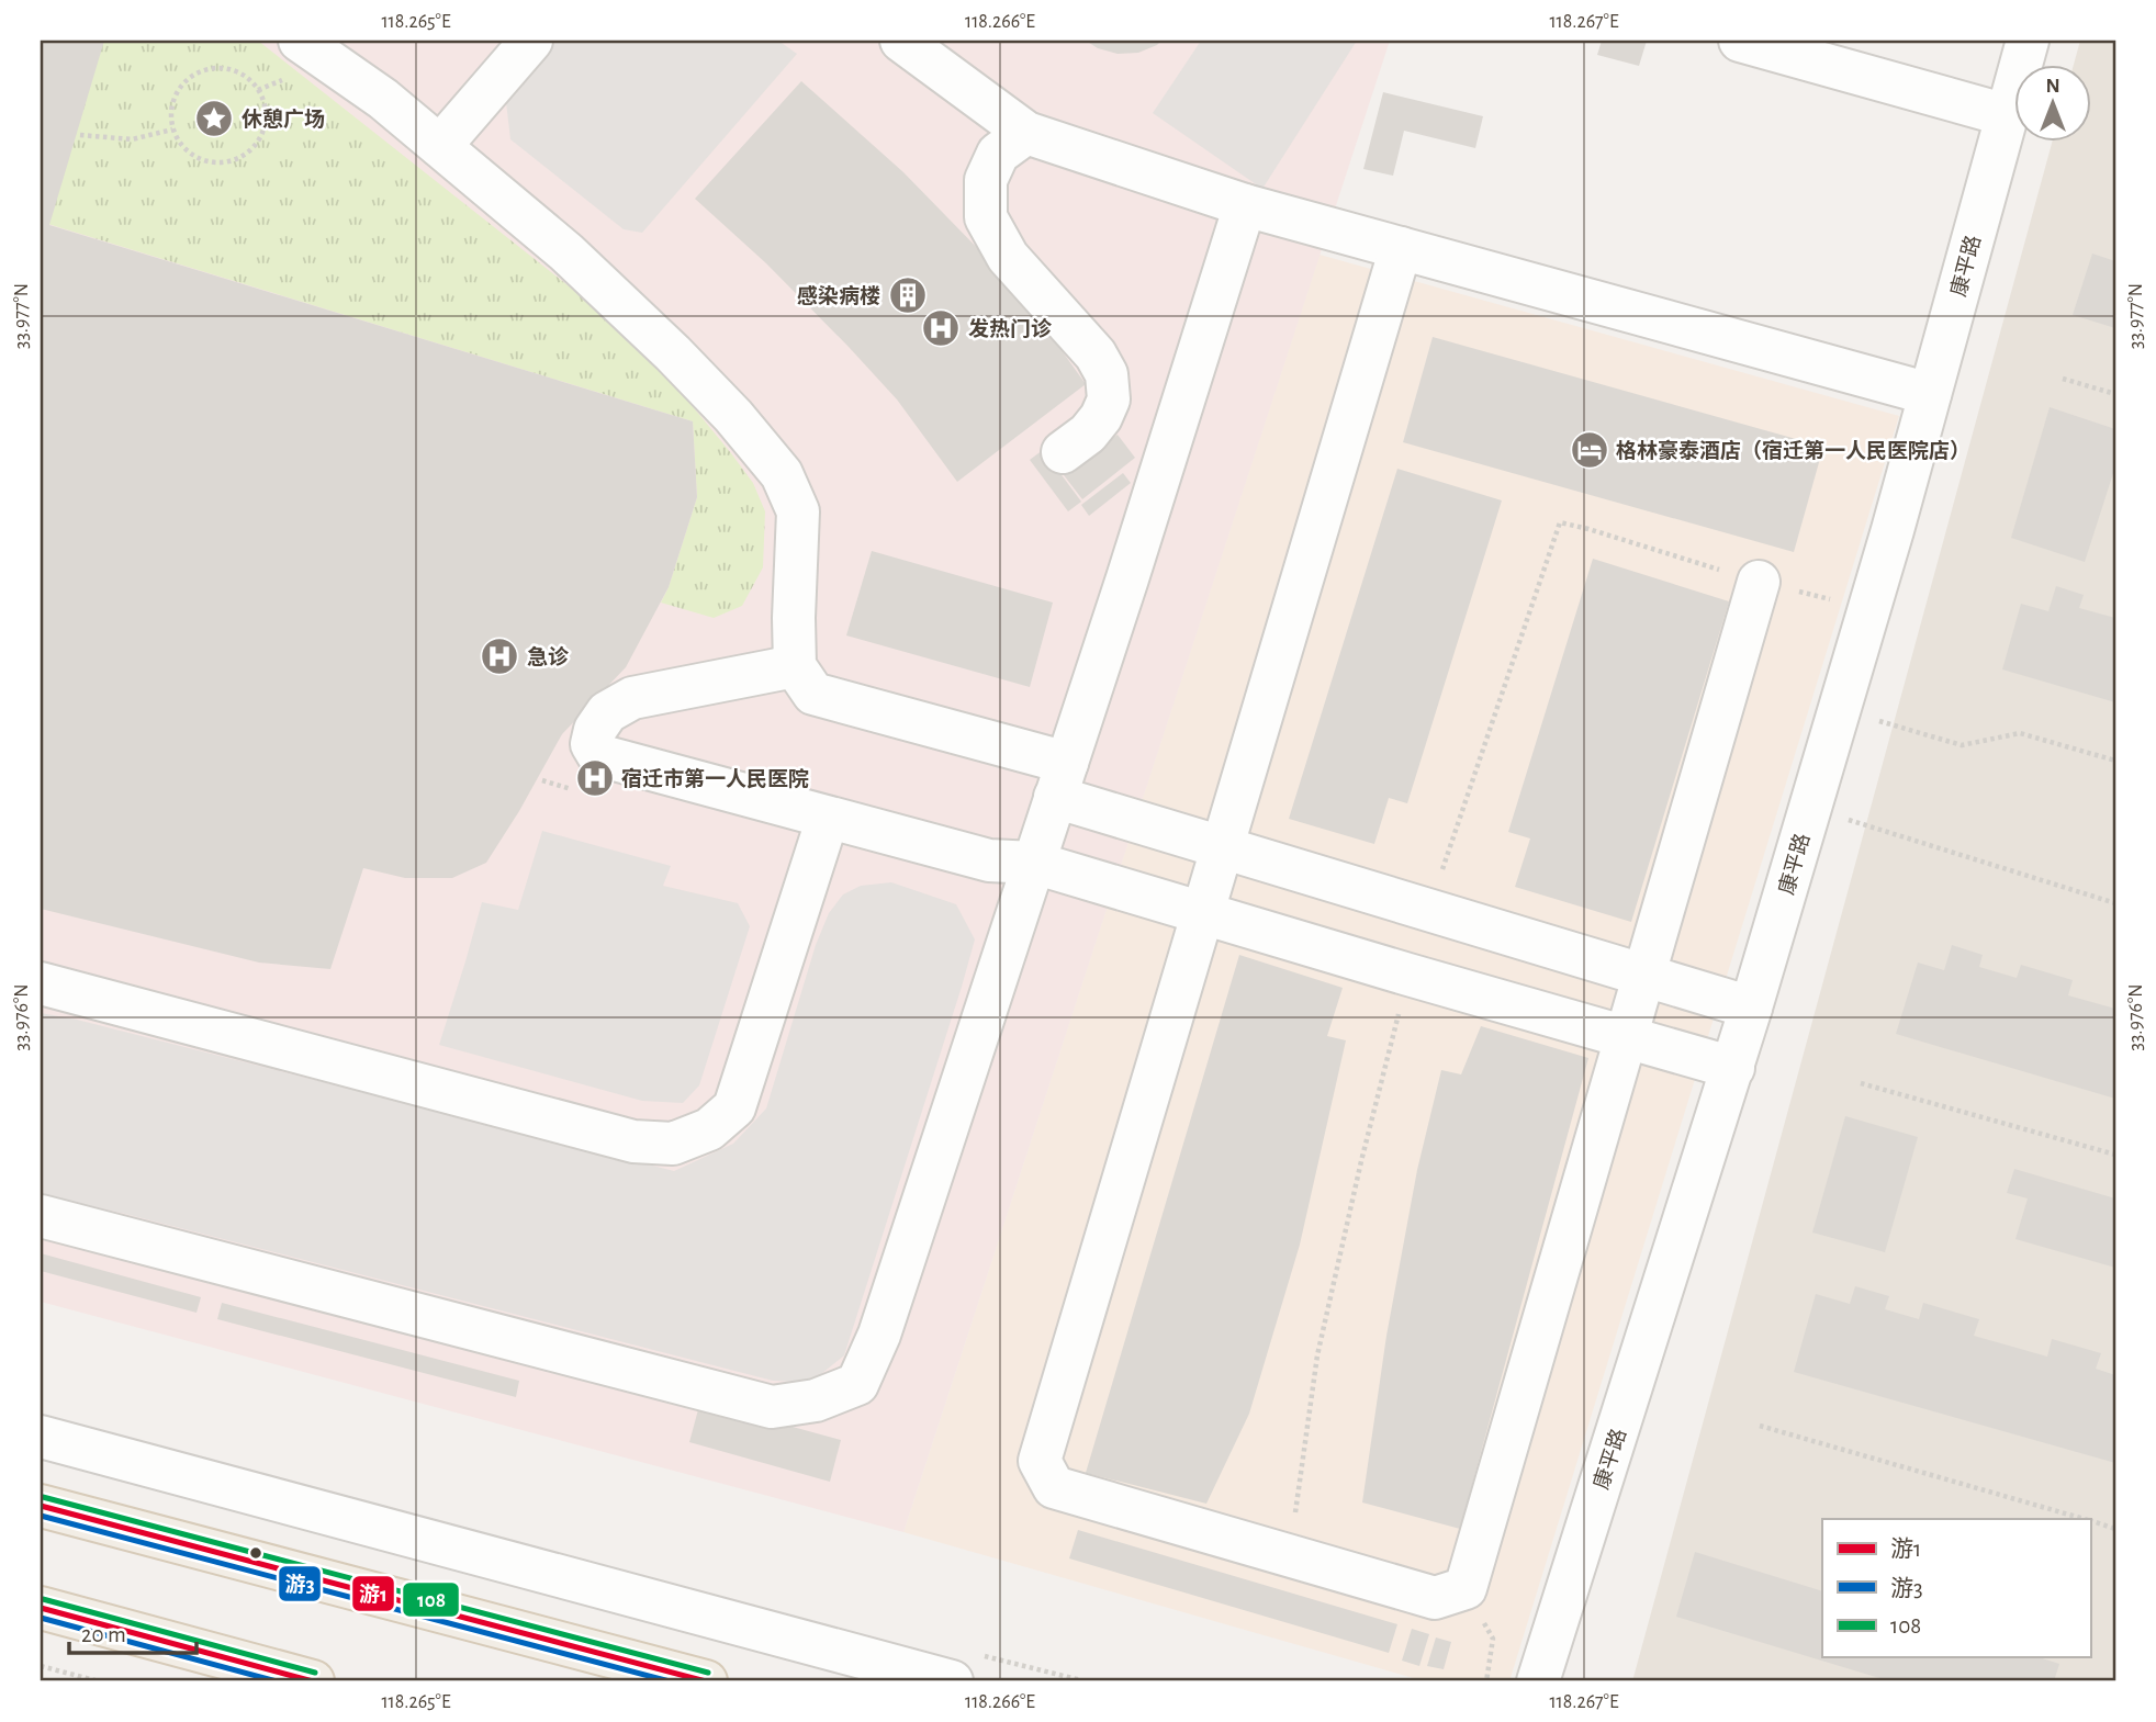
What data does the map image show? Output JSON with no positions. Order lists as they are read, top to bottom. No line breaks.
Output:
{"streets":{"street":["康平路"]},"places":{"place":["休憩广场"],"building":["感染病楼"],"hospital":["发热门诊","急诊","宿迁市第一人民医院"],"hotel":["格林豪泰酒店（宿迁第一人民医院店）"]},"lines":["transit line 108","transit line 游1","transit line 游3"],"legend":["游1","游3","108"],"scale_bar":"20 m","north":"top","coordinates":["118.265°E","118.266°E","118.267°E","33.977°N","33.976°N"]}
